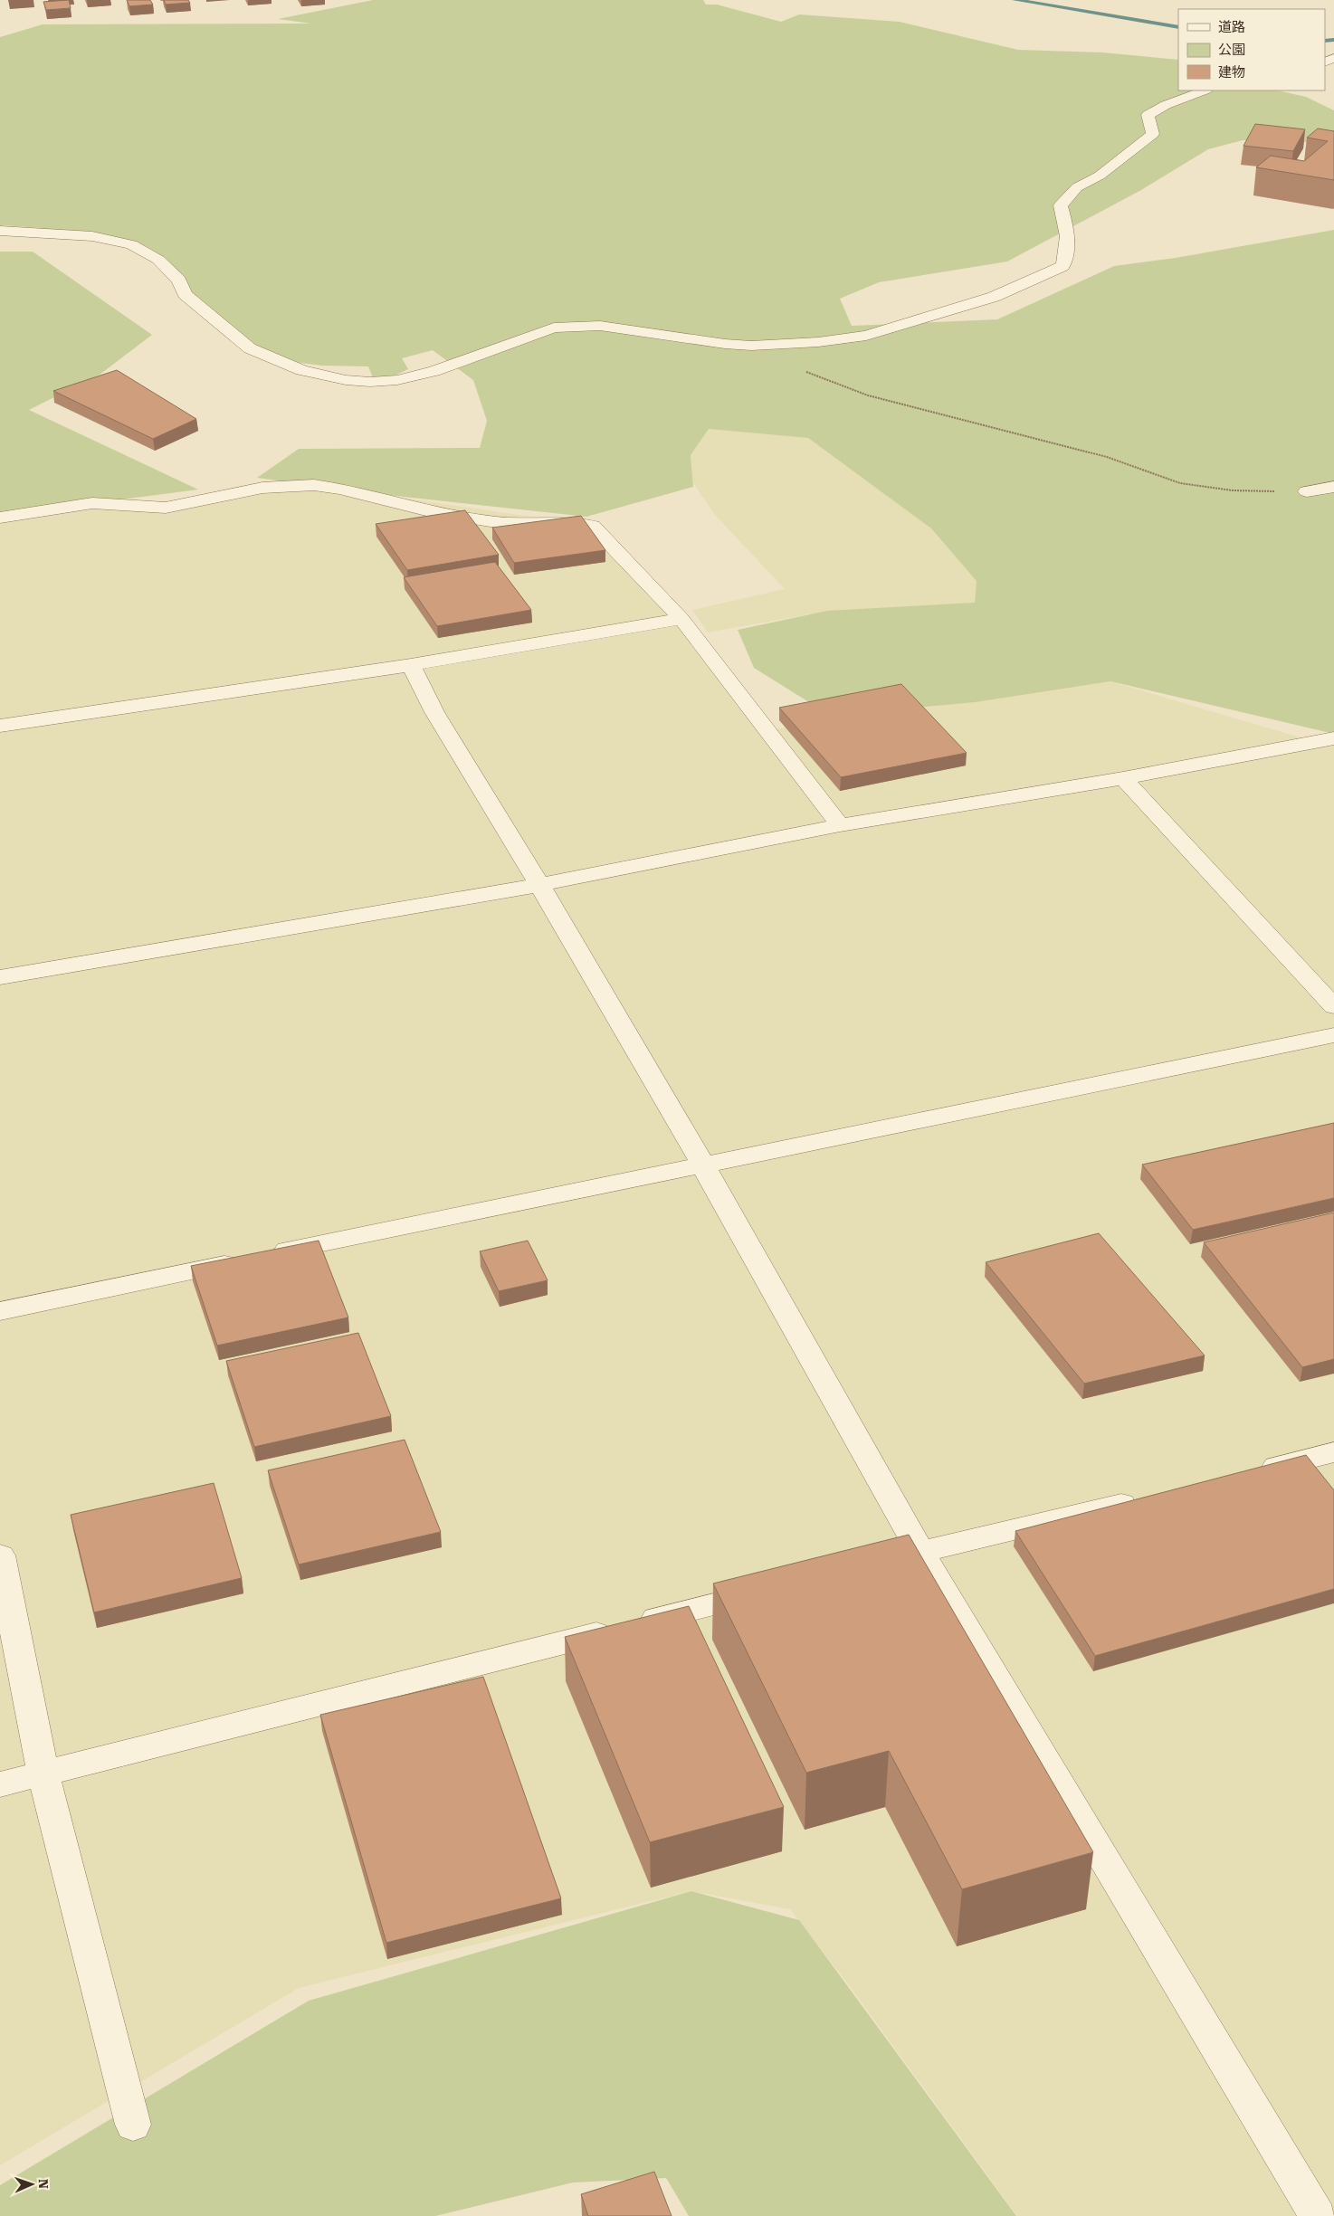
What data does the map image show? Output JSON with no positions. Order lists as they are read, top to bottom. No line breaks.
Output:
{"legend":["道路","公園","建物"],"north":"right"}
